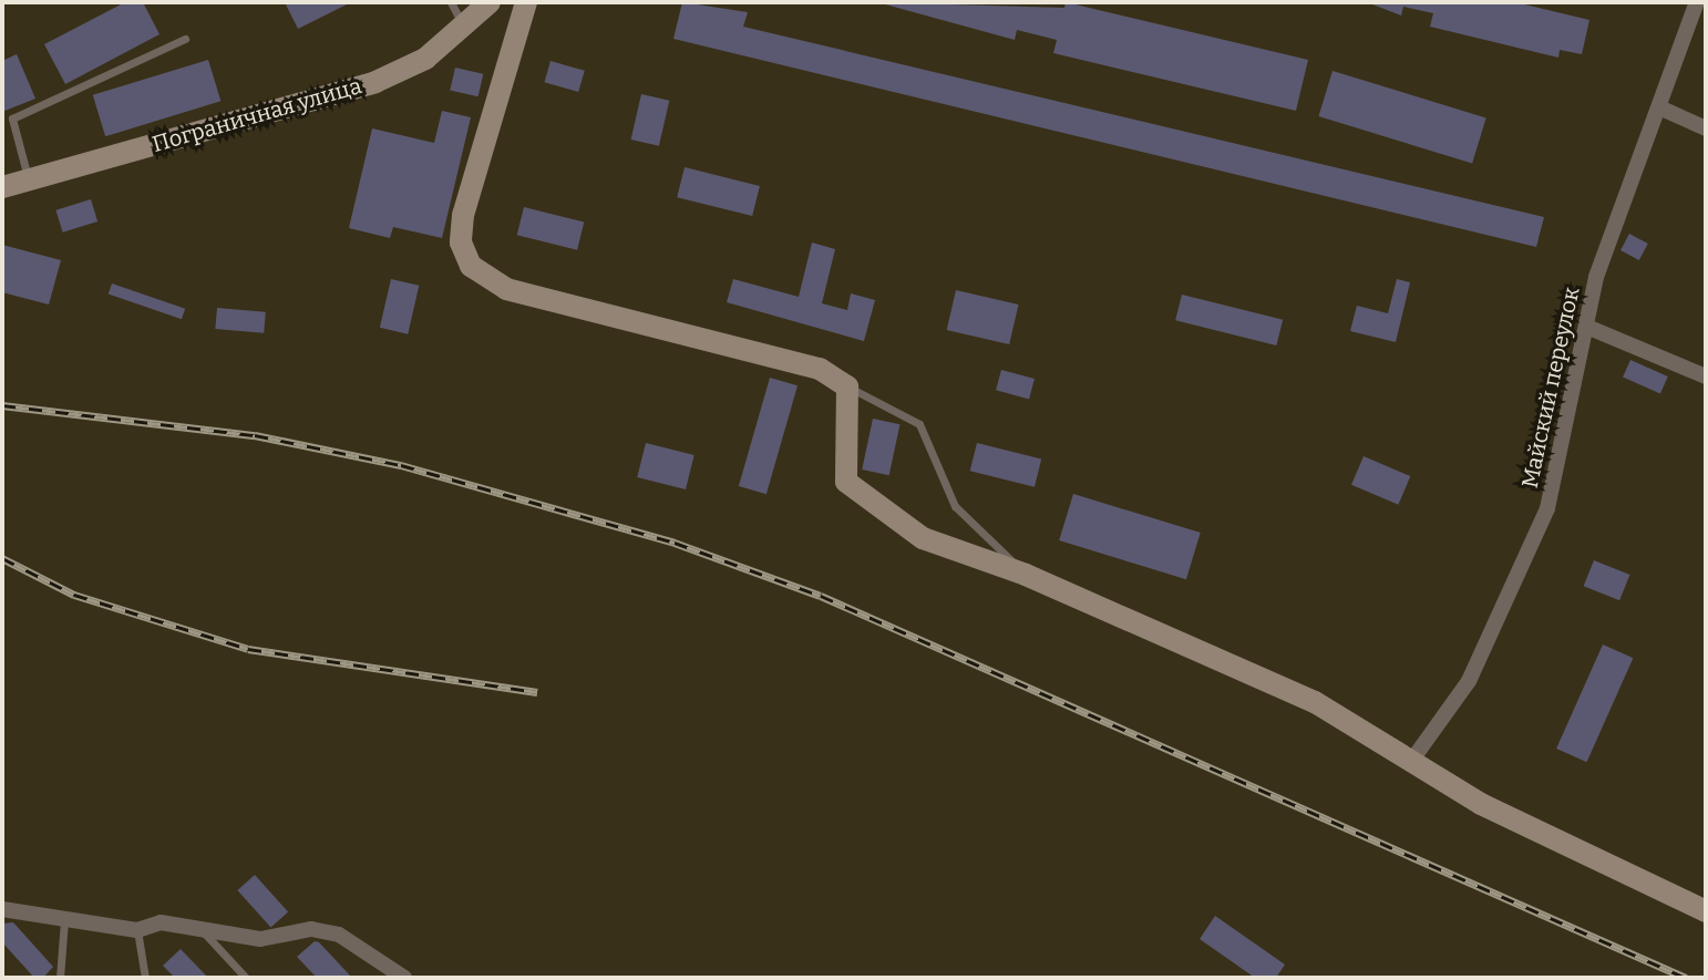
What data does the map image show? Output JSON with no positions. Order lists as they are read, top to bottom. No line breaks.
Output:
{"streets":{"street":["Пограничная улица","Майский переулок"]}}
